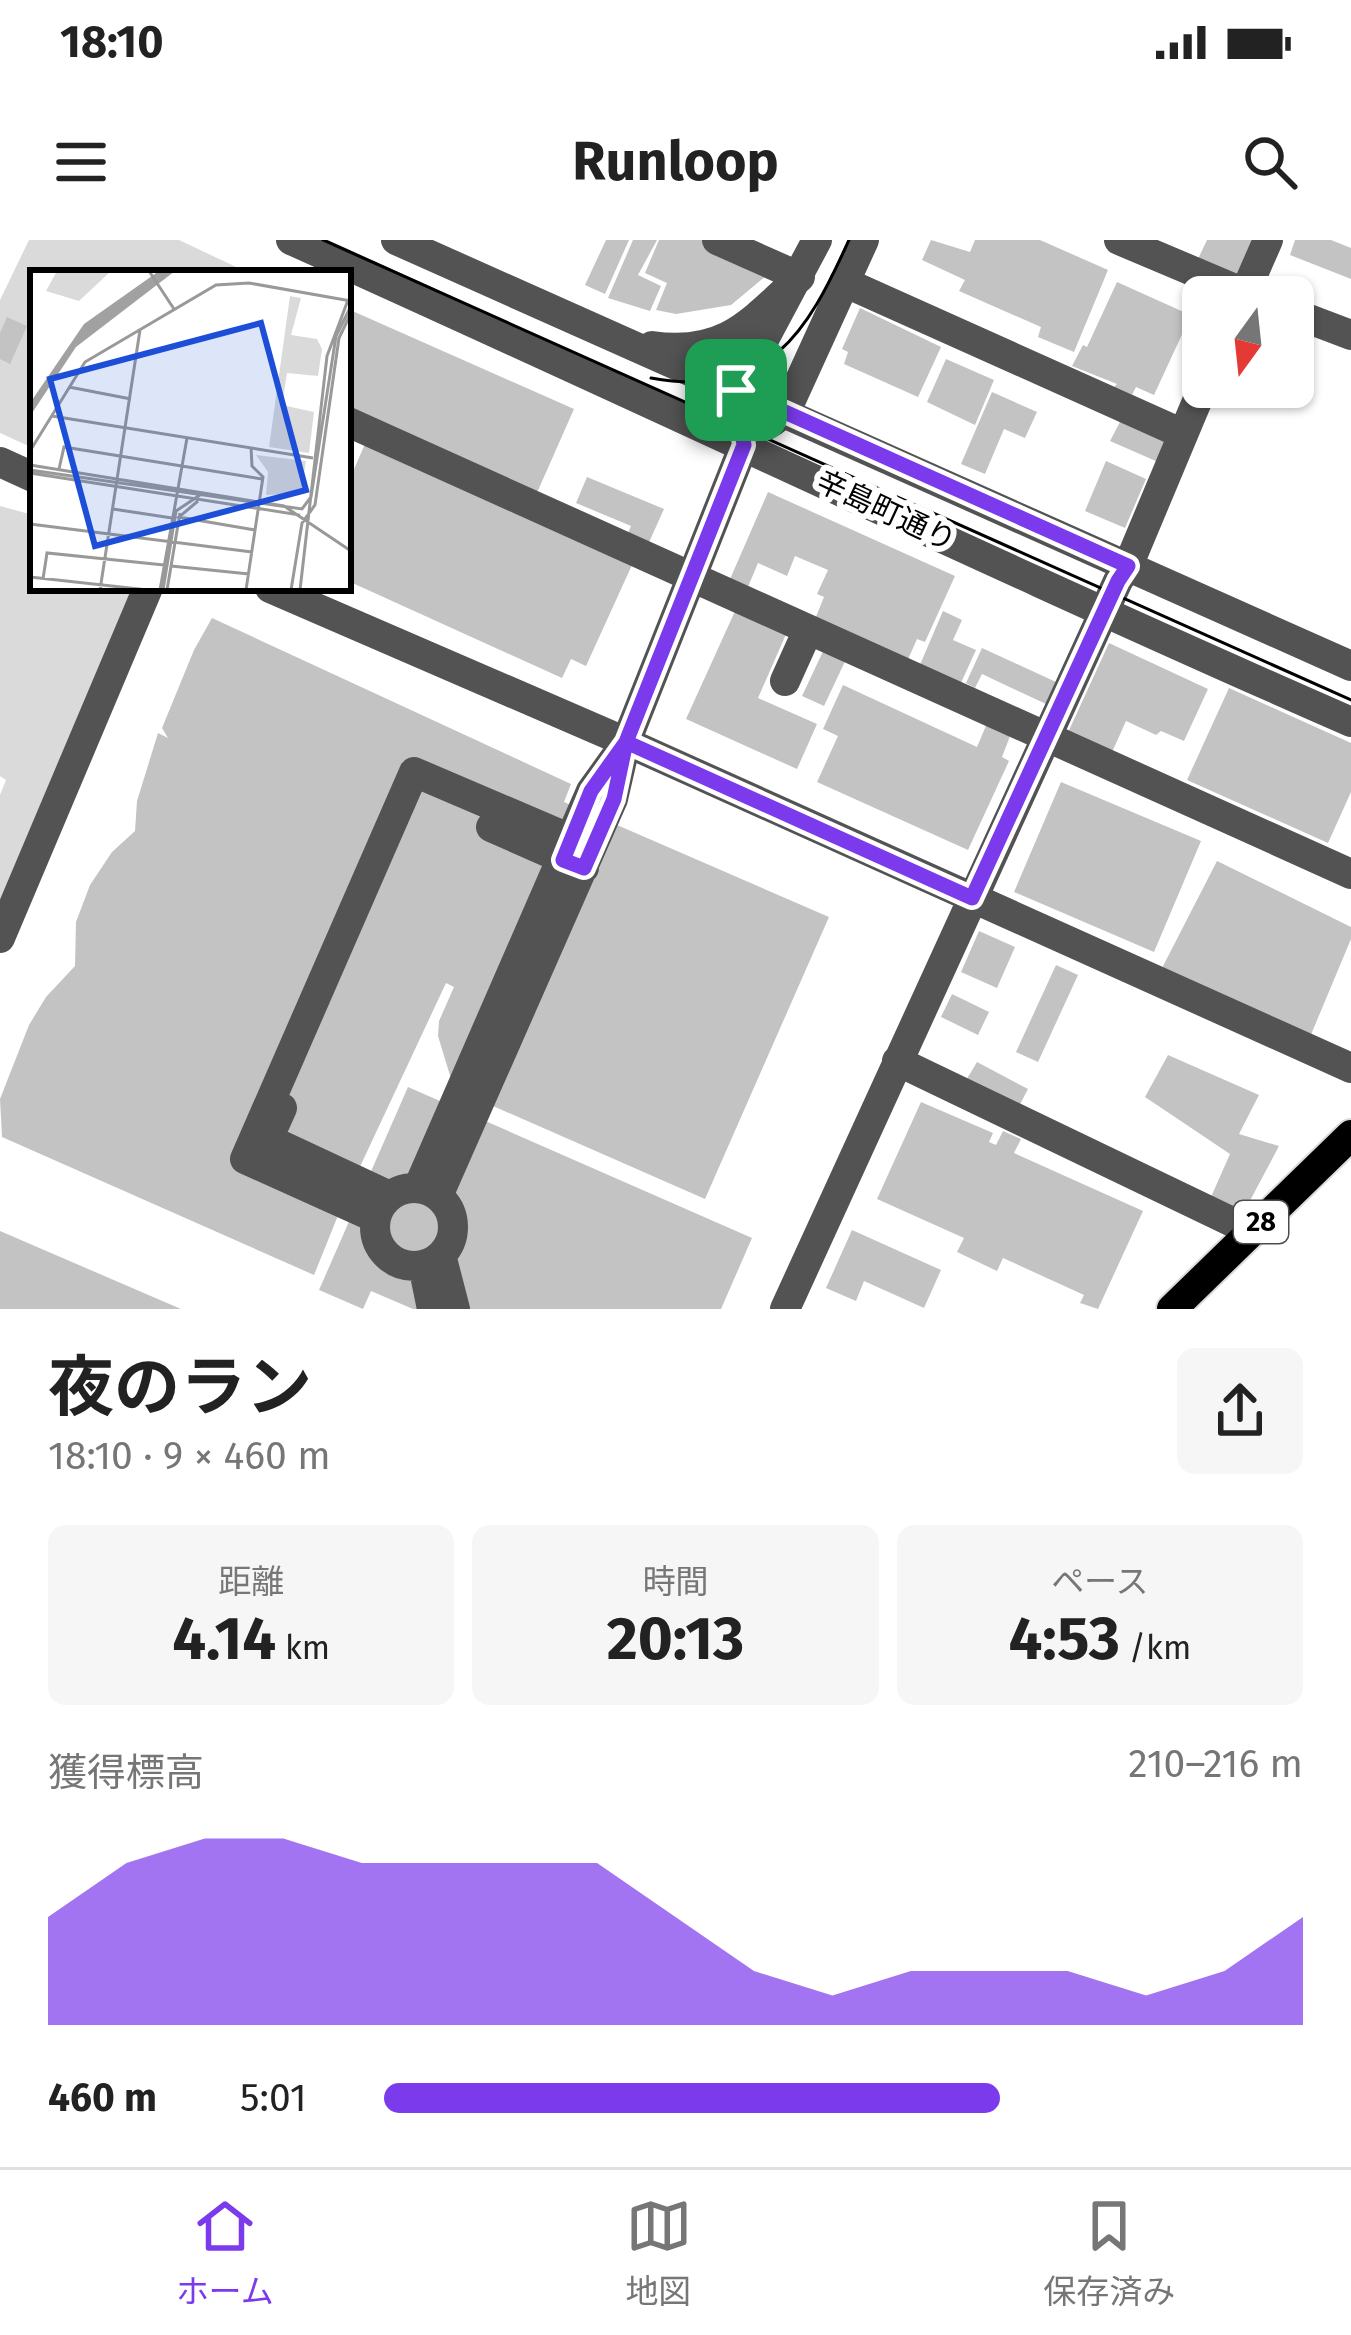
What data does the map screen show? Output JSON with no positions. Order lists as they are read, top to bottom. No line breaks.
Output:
{"streets":{"main road":["28"],"street":["辛島町通り"]},"north":"bottom","page":{"status":"18:10","header":"Runloop","heading":["夜のラン","18:10 · 9 × 460 m"],"stats":[["距離","4.14 km"],["時間","20:13"],["ペース","4:53 /km"]],"chart":["獲得標高","210–216 m"],"list":[{"name":"460 m","note":"5:01"}],"tabs":["ホーム","地図","保存済み"]}}
